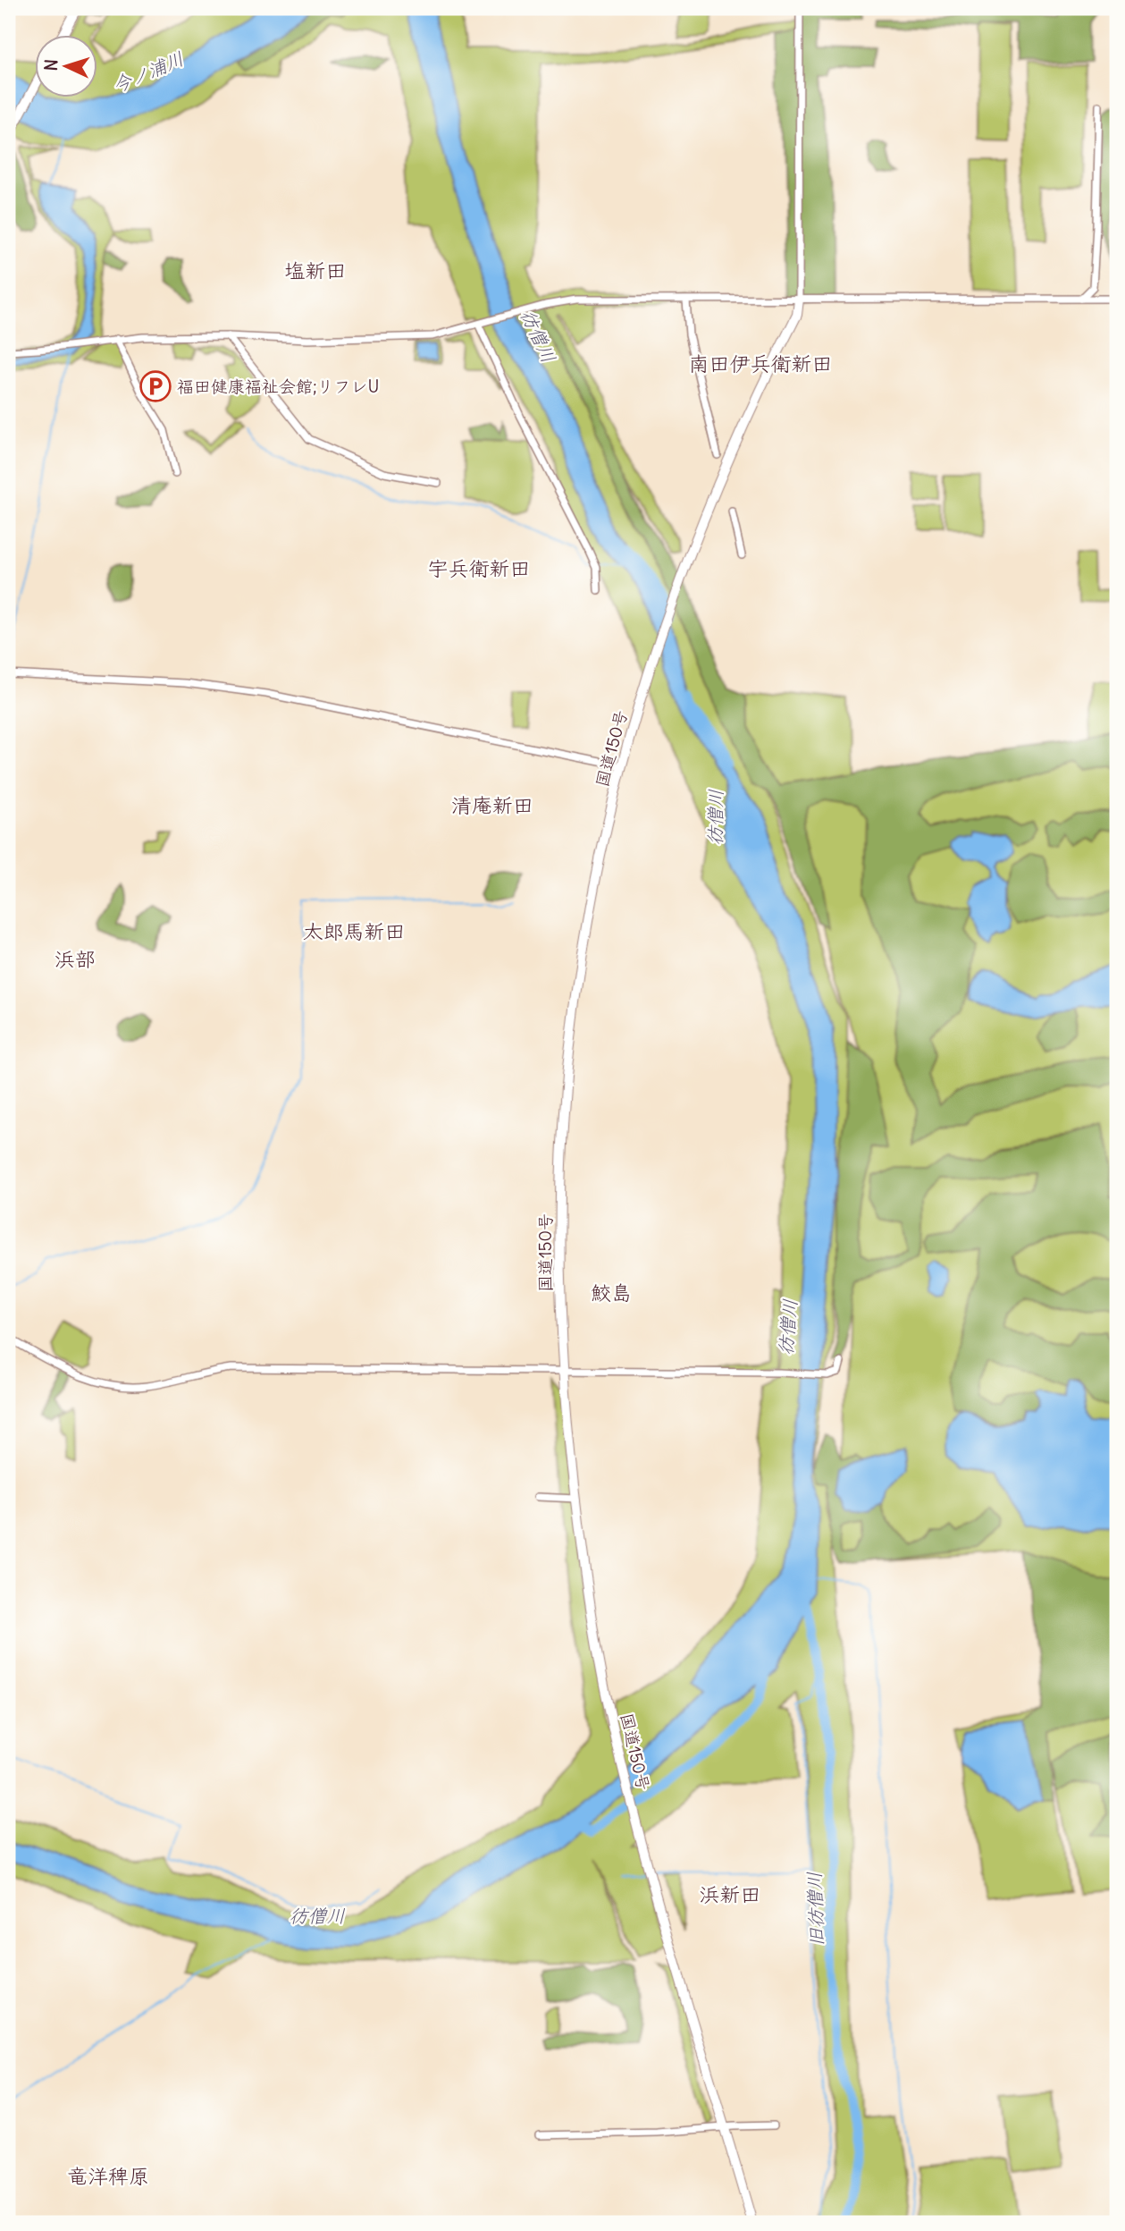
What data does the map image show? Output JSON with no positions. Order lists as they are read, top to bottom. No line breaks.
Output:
{"streets":{"highway":["国道150号"]},"districts":["塩新田","南田伊兵衛新田","宇兵衛新田","清庵新田","太郎馬新田","浜部","鮫島","浜新田","竜洋稗原"],"water":["今ノ浦川","彷僧川","旧彷僧川"],"places":{"parking":["福田健康福祉会館;リフレU"]},"north":"left"}
